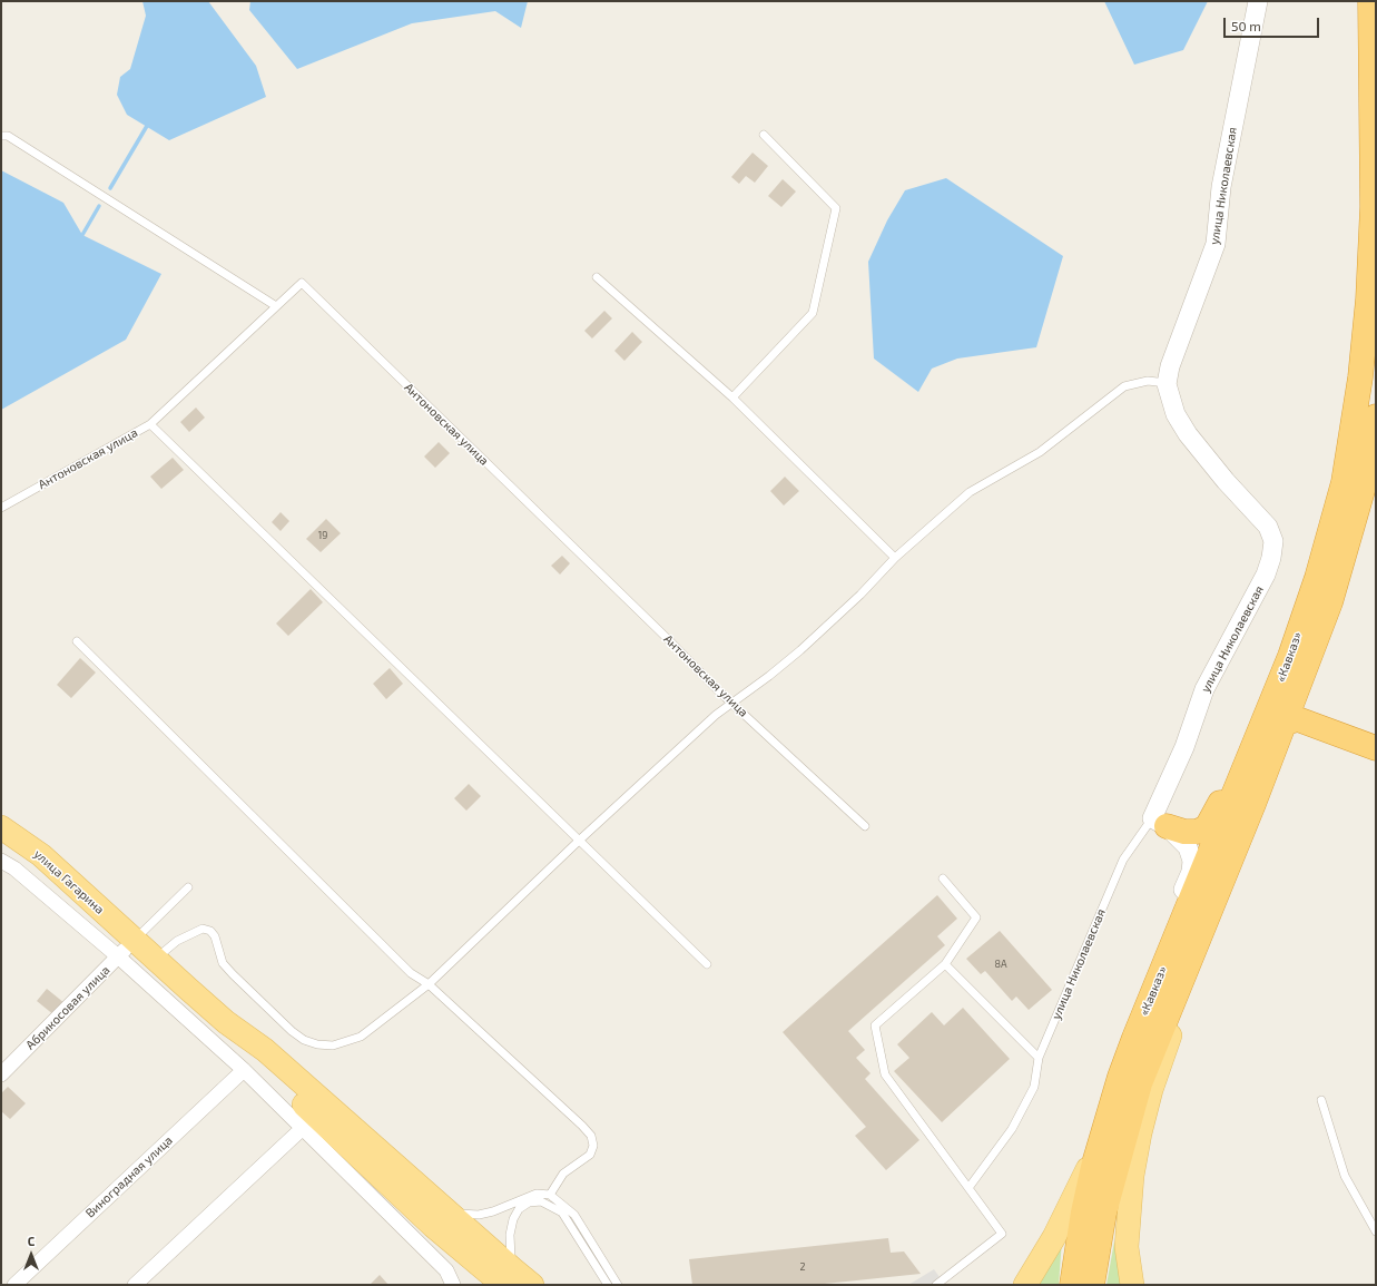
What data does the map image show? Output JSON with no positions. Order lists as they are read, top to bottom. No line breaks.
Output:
{"streets":{"highway":["«Кавказ»"],"main road":["улица Гагарина"],"street":["улица Николаевская","Абрикосовая улица","Виноградная улица"],"lane":["Антоновская улица"]},"crossings":[["улица Гагарина","Абрикосовая улица"]],"house_numbers":["19","8А","2"],"scale_bar":"50 m","north":"top"}
